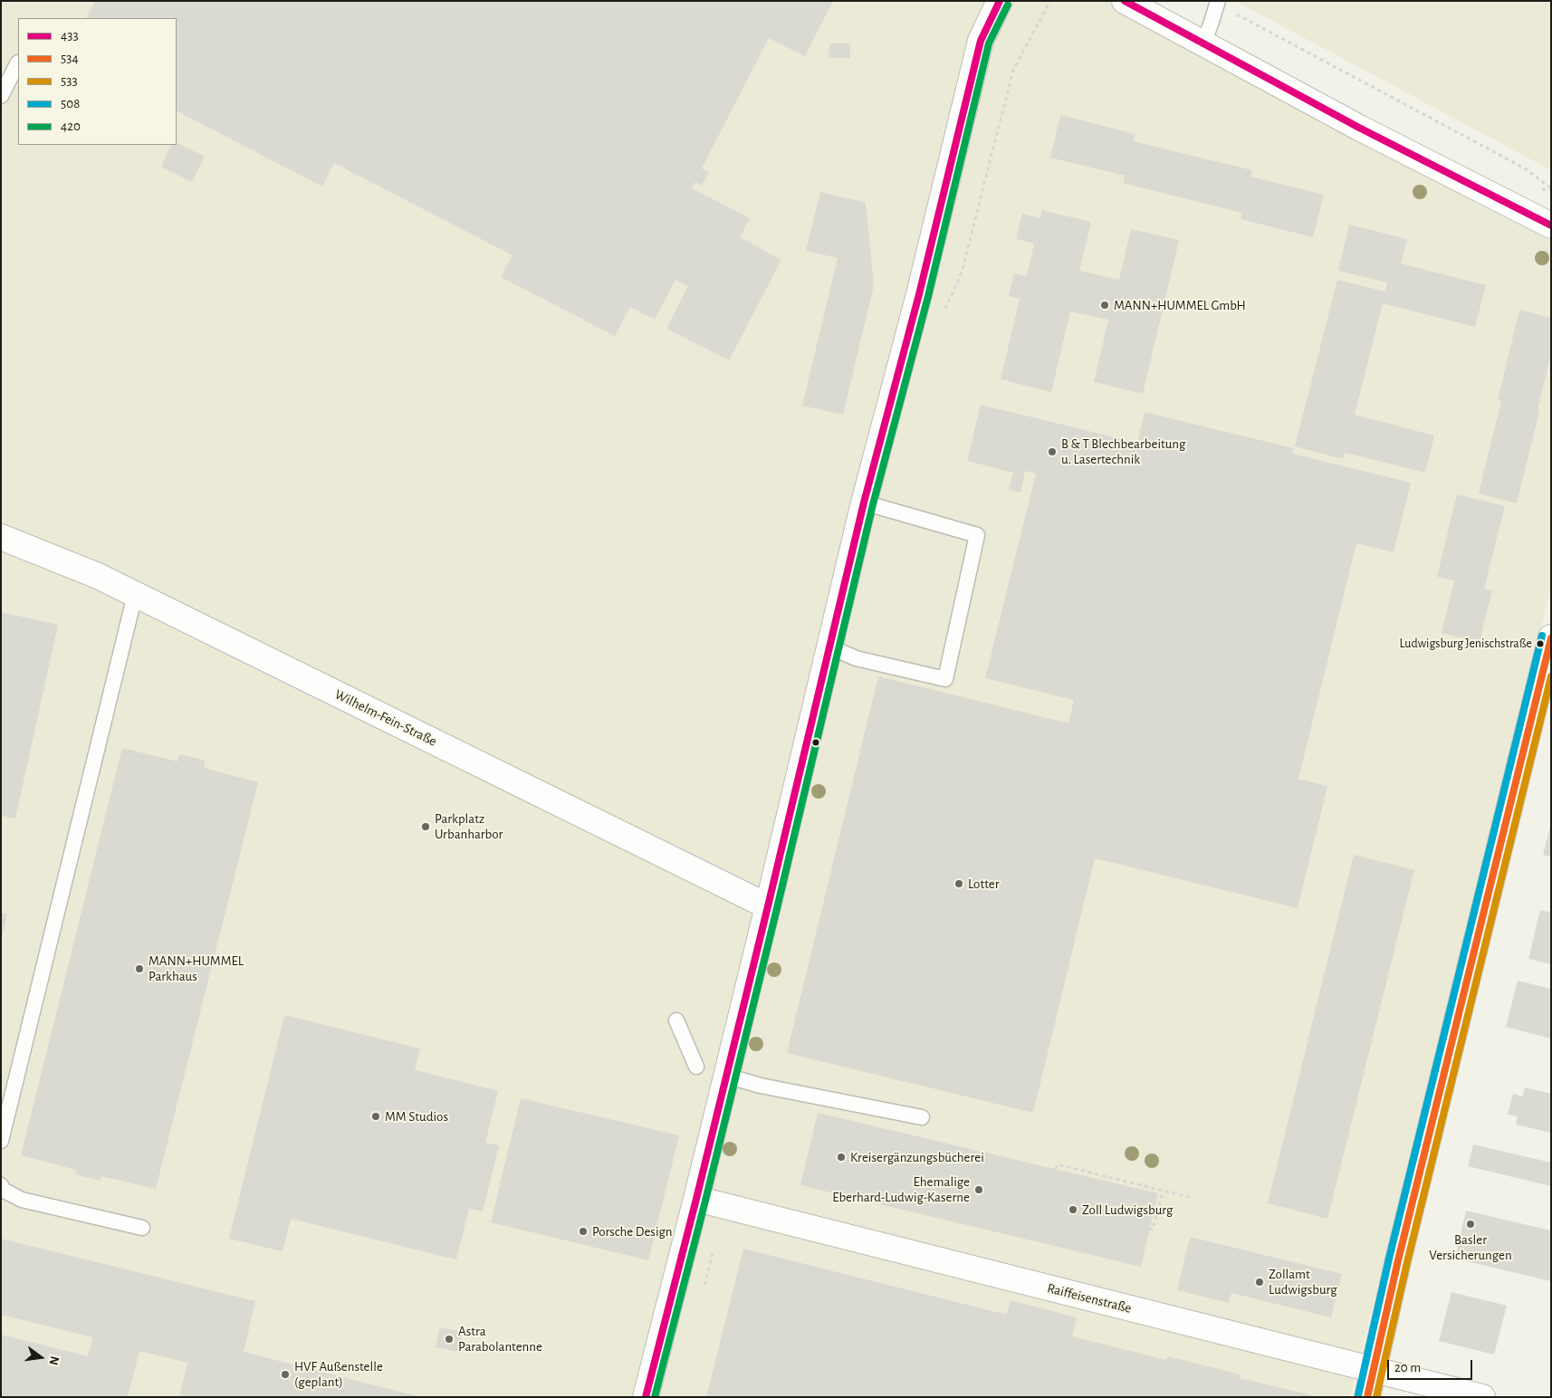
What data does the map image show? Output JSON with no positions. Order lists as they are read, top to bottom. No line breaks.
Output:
{"streets":{"street":["Wilhelm-Fein-Straße","Raiffeisenstraße"]},"places":["MANN+HUMMEL GmbH","B & T Blechbearbeitung u. Lasertechnik","Ludwigsburg Jenischstraße","Parkplatz Urbanharbor","Lotter","MANN+HUMMEL Parkhaus","MM Studios","Kreisergänzungsbücherei","Ehemalige Eberhard-Ludwig-Kaserne","Zoll Ludwigsburg","Basler Versicherungen","Porsche Design","Zollamt Ludwigsburg","Astra Parabolantenne","HVF Außenstelle (geplant)"],"lines":["transit line 433","transit line 420","transit line 508","transit line 534","transit line 533"],"legend":["433","534","533","508","420"],"scale_bar":"20 m","north":"right"}
